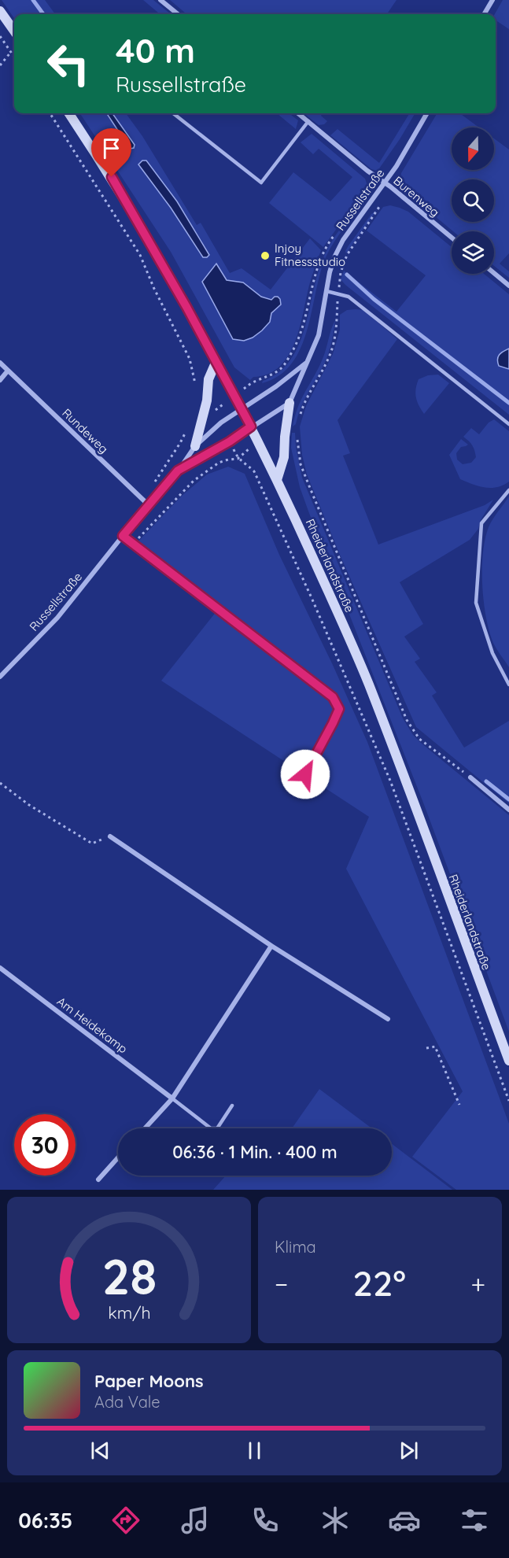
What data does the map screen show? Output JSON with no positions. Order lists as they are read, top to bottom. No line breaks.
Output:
{"streets":{"main road":["Rheiderlandstraße"],"street":["Burenweg","Russellstraße","Rundeweg","Am Heidekamp"]},"crossings":[["Burenweg","Russellstraße"],["Russellstraße","Rundeweg"],["Russellstraße","Rheiderlandstraße"]],"places":["Injoy Fitnessstudio"],"north":"bottom","page":{"turn":["40 m","Russellstraße"],"limit":"30","trip":"06:36 · 1 Min. · 400 m","tile":"Klima","heat":["−","22°","+"],"song":["Paper Moons","Ada Vale"],"tabs":"06:35","gauge":["28","km/h"]}}
